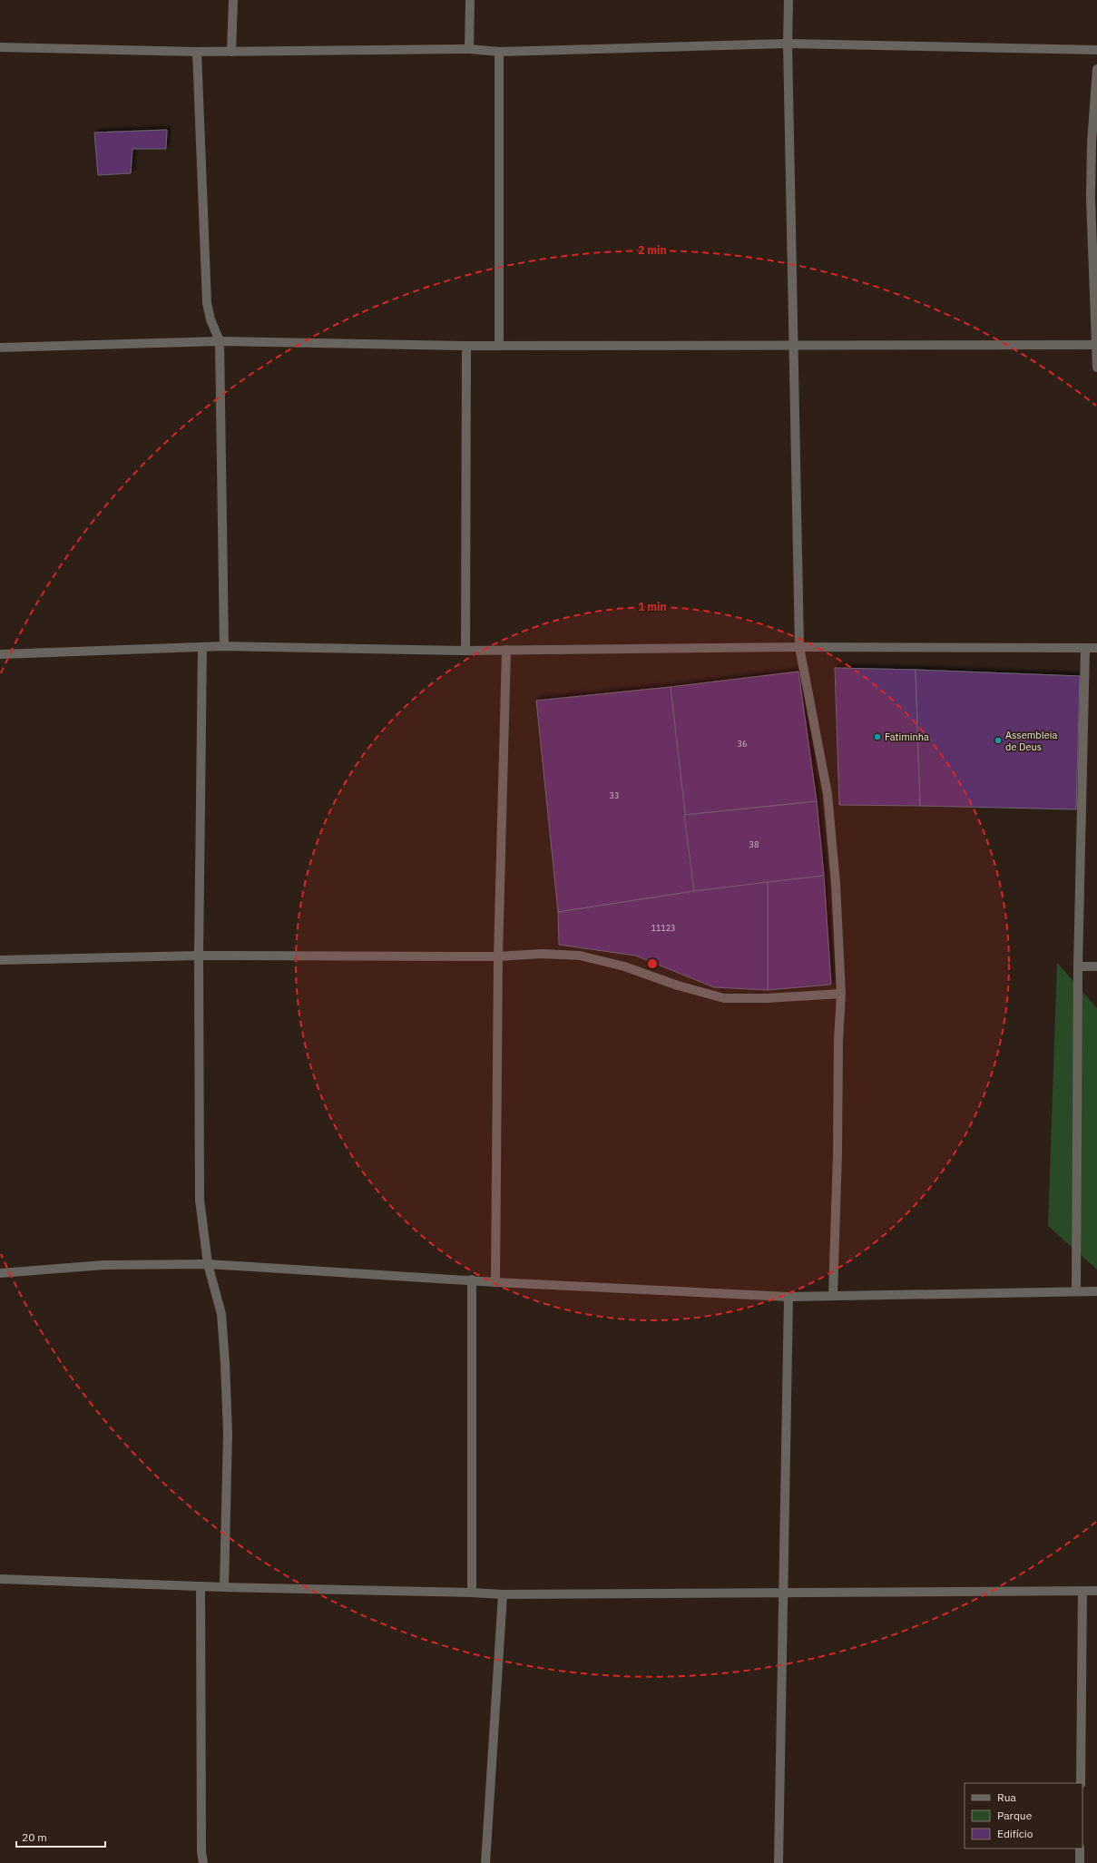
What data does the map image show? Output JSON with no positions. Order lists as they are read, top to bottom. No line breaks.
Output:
{"places":["Fatiminha","Assembleia de Deus"],"house_numbers":["36","33","38","11123"],"legend":["Rua","Parque","Edifício"],"scale_bar":"20 m","rings":["2 min","1 min"]}
